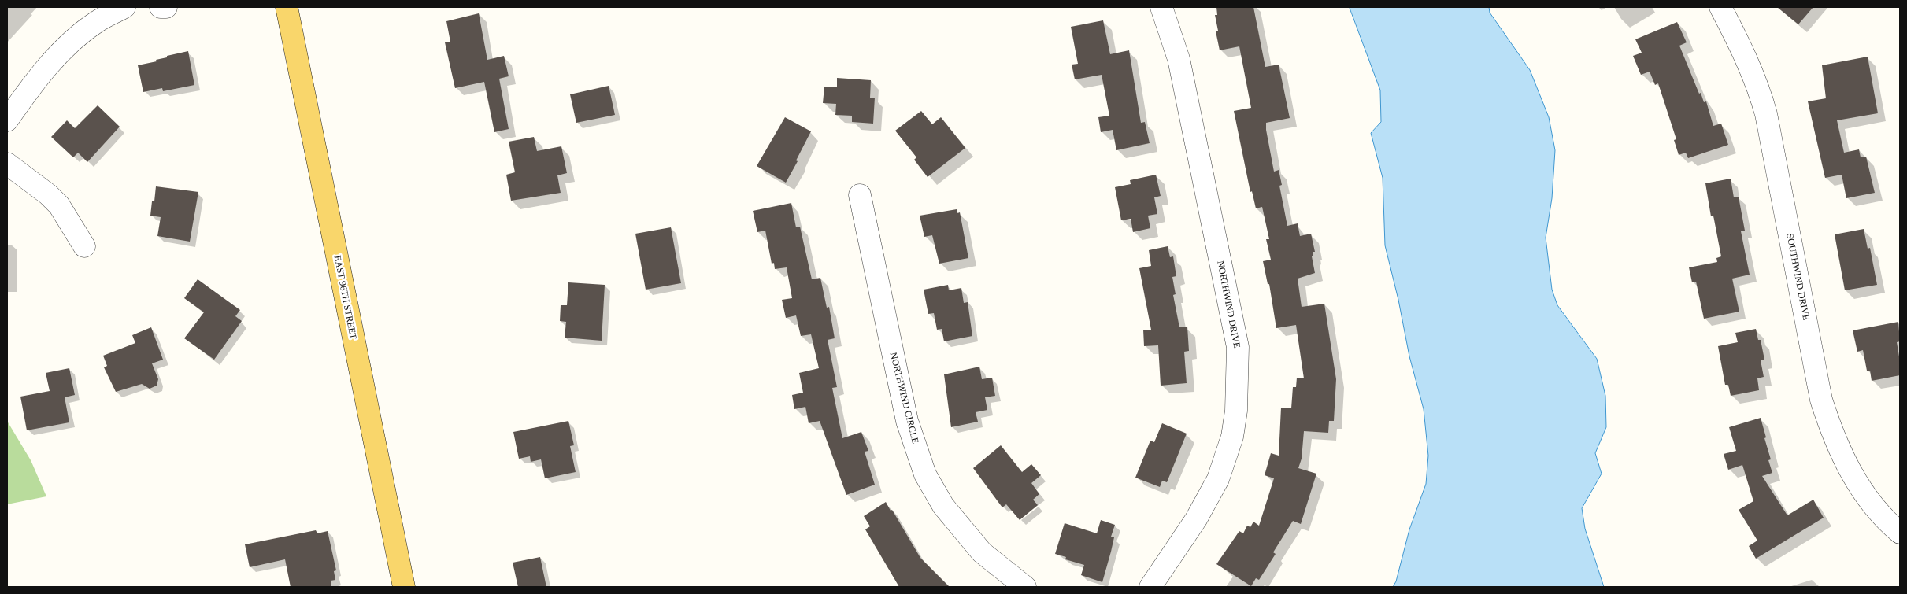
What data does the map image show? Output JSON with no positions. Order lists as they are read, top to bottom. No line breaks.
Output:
{"streets":{"main road":["EAST 96TH STREET"],"street":["SOUTHWIND DRIVE","NORTHWIND DRIVE","NORTHWIND CIRCLE"]}}
